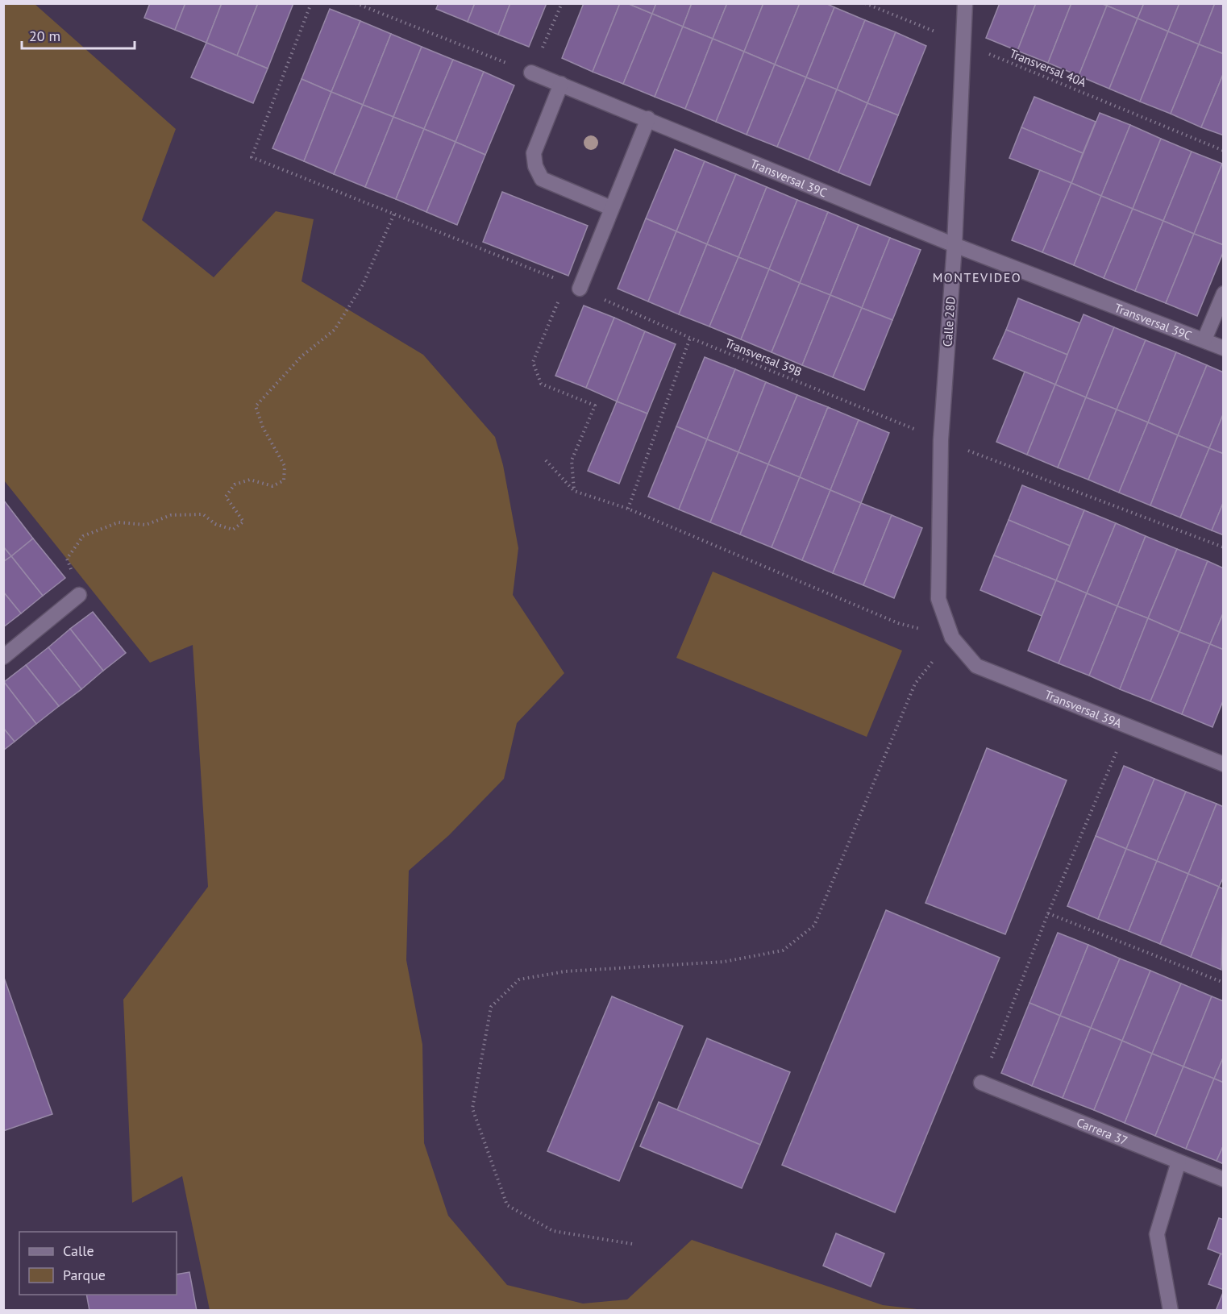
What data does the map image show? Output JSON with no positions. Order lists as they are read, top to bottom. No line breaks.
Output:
{"streets":{"street":["Transversal 39C","Calle 28D","Transversal 39A","Carrera 37"],"path":["Transversal 40A","Transversal 39B"]},"crossings":[["Transversal 40A","Calle 28D"],["Transversal 39C","Calle 28D"],["Calle 28D","Transversal 39B"],["Calle 28D","Transversal 39A"]],"districts":["MONTEVIDEO"],"legend":["Calle","Parque"],"scale_bar":"20 m"}
